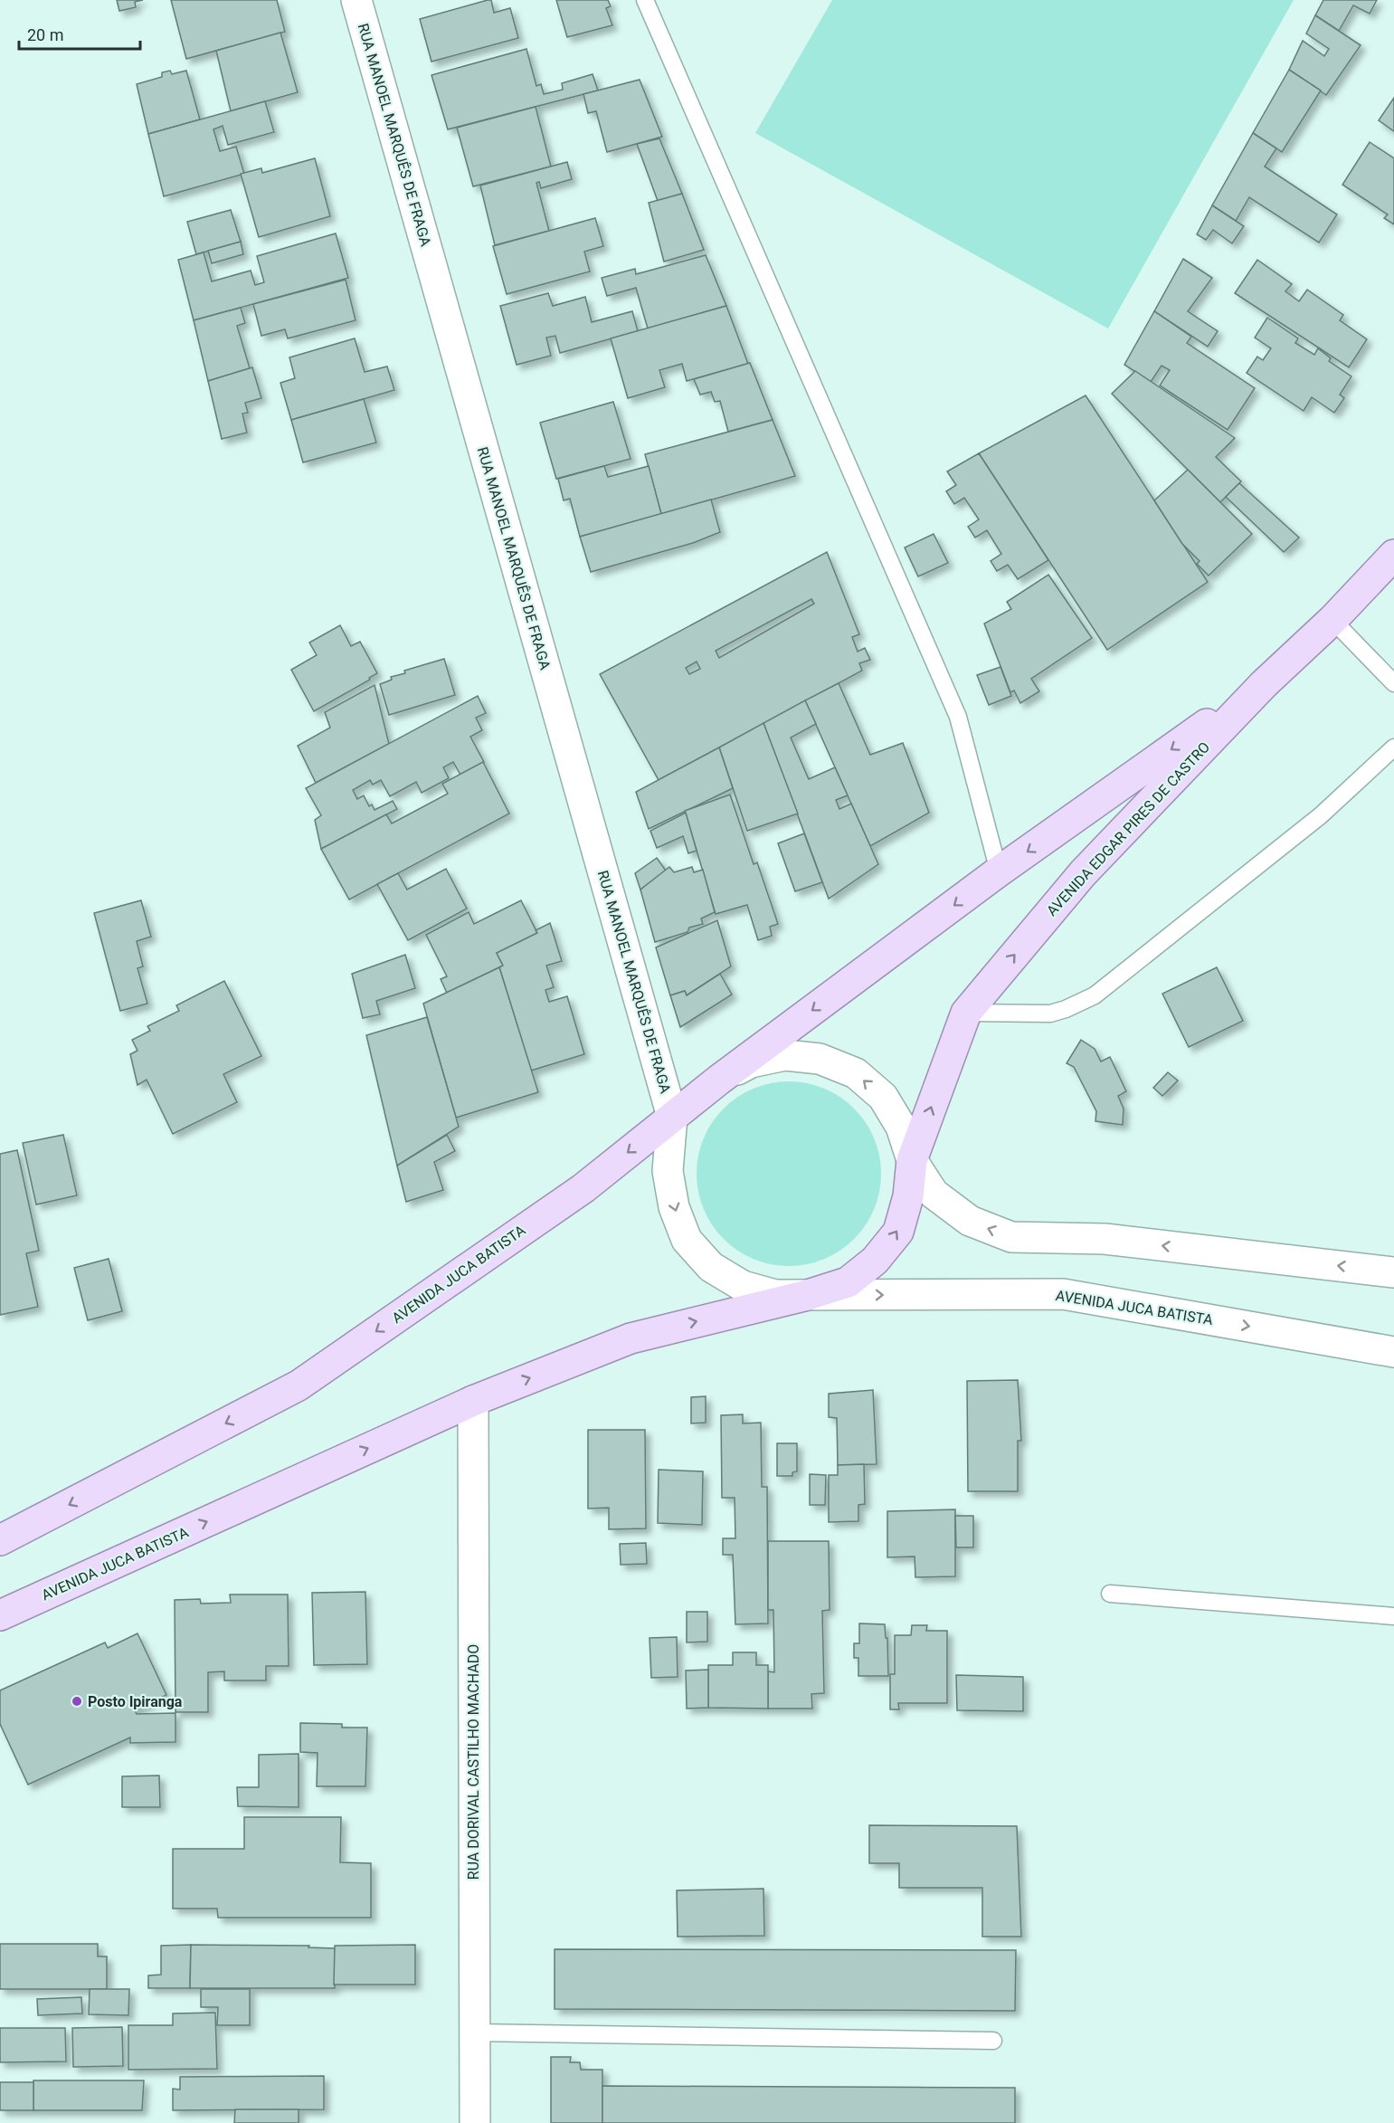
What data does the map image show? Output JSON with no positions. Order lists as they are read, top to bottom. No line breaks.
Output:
{"streets":{"main road":["AVENIDA EDGAR PIRES DE CASTRO","AVENIDA JUCA BATISTA"],"street":["RUA MANOEL MARQUÊS DE FRAGA","RUA DORIVAL CASTILHO MACHADO"]},"crossings":[["RUA MANOEL MARQUÊS DE FRAGA","AVENIDA EDGAR PIRES DE CASTRO"],["RUA MANOEL MARQUÊS DE FRAGA","AVENIDA JUCA BATISTA"],["AVENIDA EDGAR PIRES DE CASTRO","AVENIDA JUCA BATISTA"],["AVENIDA JUCA BATISTA","RUA DORIVAL CASTILHO MACHADO"]],"places":["Posto Ipiranga"],"scale_bar":"20 m"}
